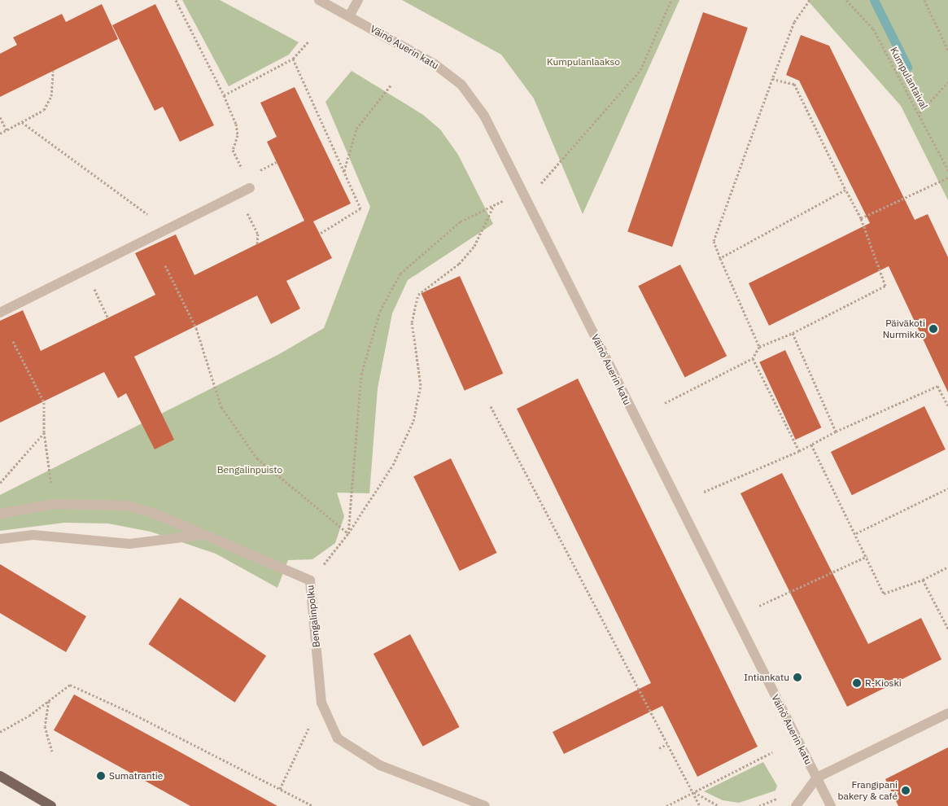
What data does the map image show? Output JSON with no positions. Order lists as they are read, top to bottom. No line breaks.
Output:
{"streets":{"street":["Väinö Auerin katu","Bengalinpolku"],"path":["Kumpulantaival"]},"parks":["Kumpulanlaakso","Bengalinpuisto"],"places":["Päiväkoti Nurmikko","Intiankatu","R-Kioski","Sumatrantie","Frangipani bakery & café"]}
